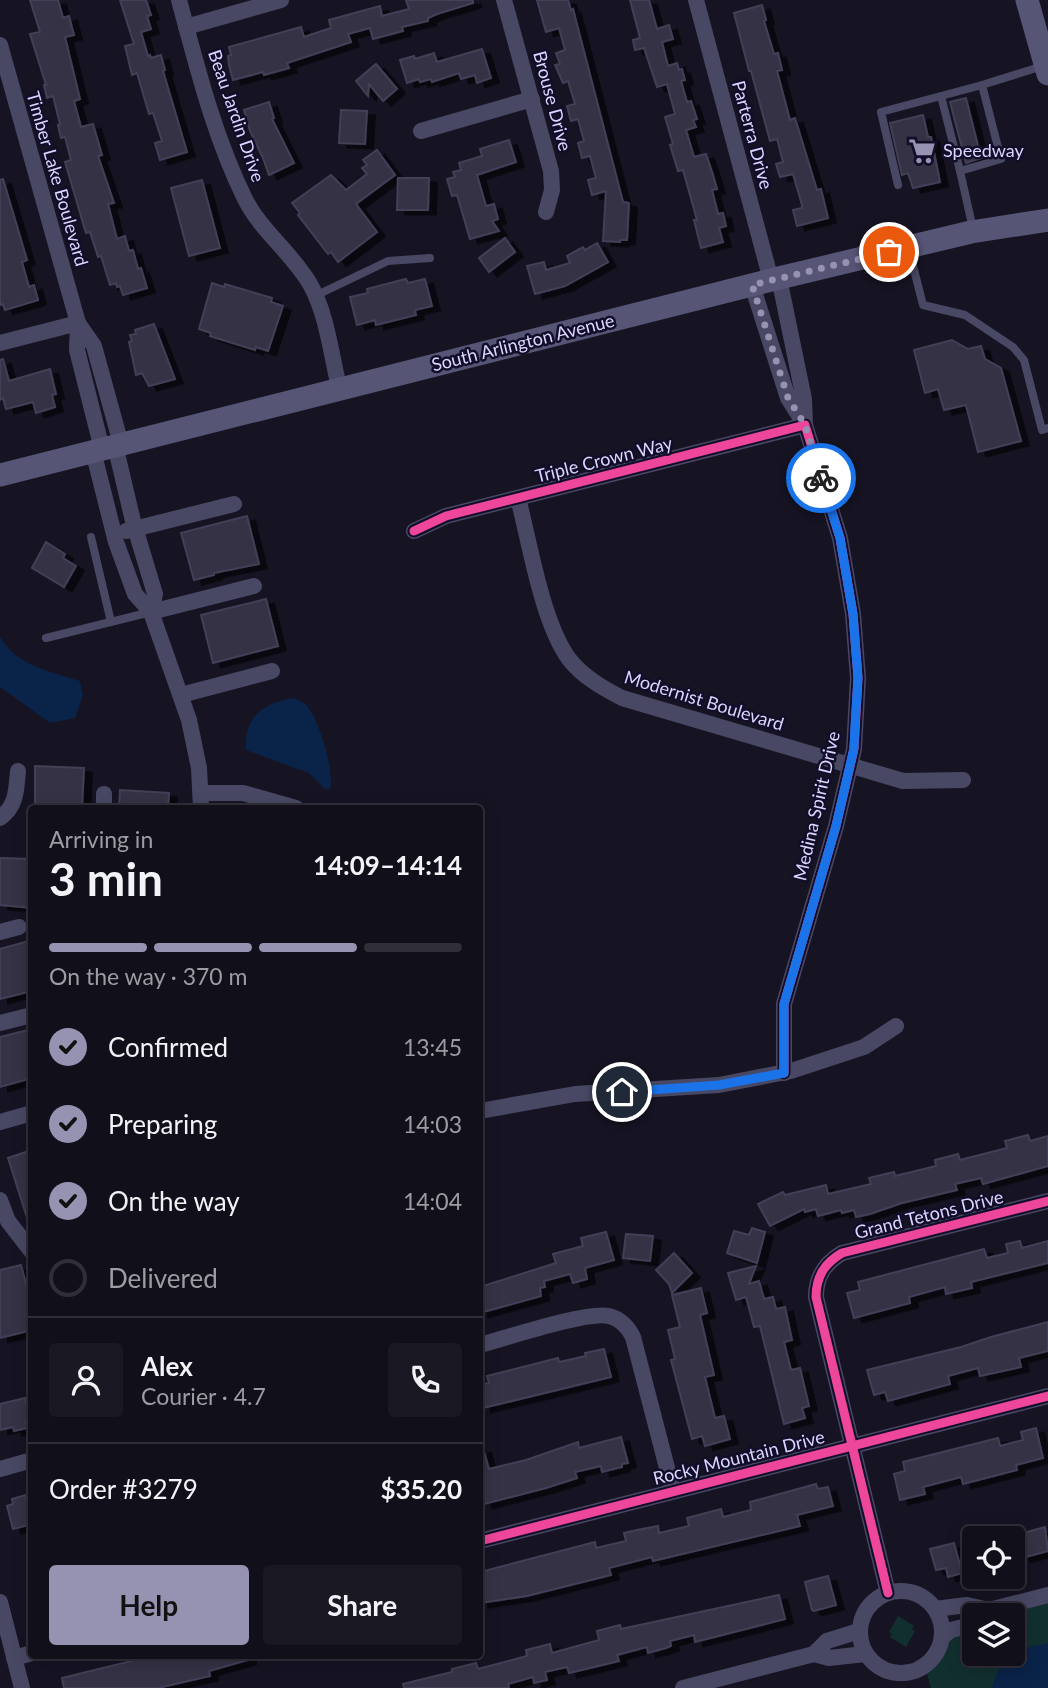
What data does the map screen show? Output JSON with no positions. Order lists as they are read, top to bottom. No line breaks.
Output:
{"streets":{"main road":["South Arlington Avenue"],"street":["Brouse Drive","Beau Jardin Drive","Parterra Drive","Timber Lake Boulevard","Triple Crown Way","Modernist Boulevard","Medina Spirit Drive","Grand Tetons Drive","Rocky Mountain Drive"]},"crossings":[["Beau Jardin Drive","South Arlington Avenue"],["Parterra Drive","South Arlington Avenue"],["Parterra Drive","Medina Spirit Drive"],["Timber Lake Boulevard","South Arlington Avenue"],["South Arlington Avenue","Medina Spirit Drive"],["Triple Crown Way","Modernist Boulevard"],["Triple Crown Way","Medina Spirit Drive"],["Modernist Boulevard","Medina Spirit Drive"],["Grand Tetons Drive","Rocky Mountain Drive"]],"places":{"supermarket":["Speedway"]},"page":{"heading":["3 min","Arriving in","14:09–14:14"],"panel":["Alex","Courier · 4.7","Order #3279","$35.20"],"bar":"On the way · 370 m","list":[["Confirmed","13:45"],["Preparing","14:03"],["On the way","14:04"],"Delivered"],"buttons":["Help","Share"]}}
